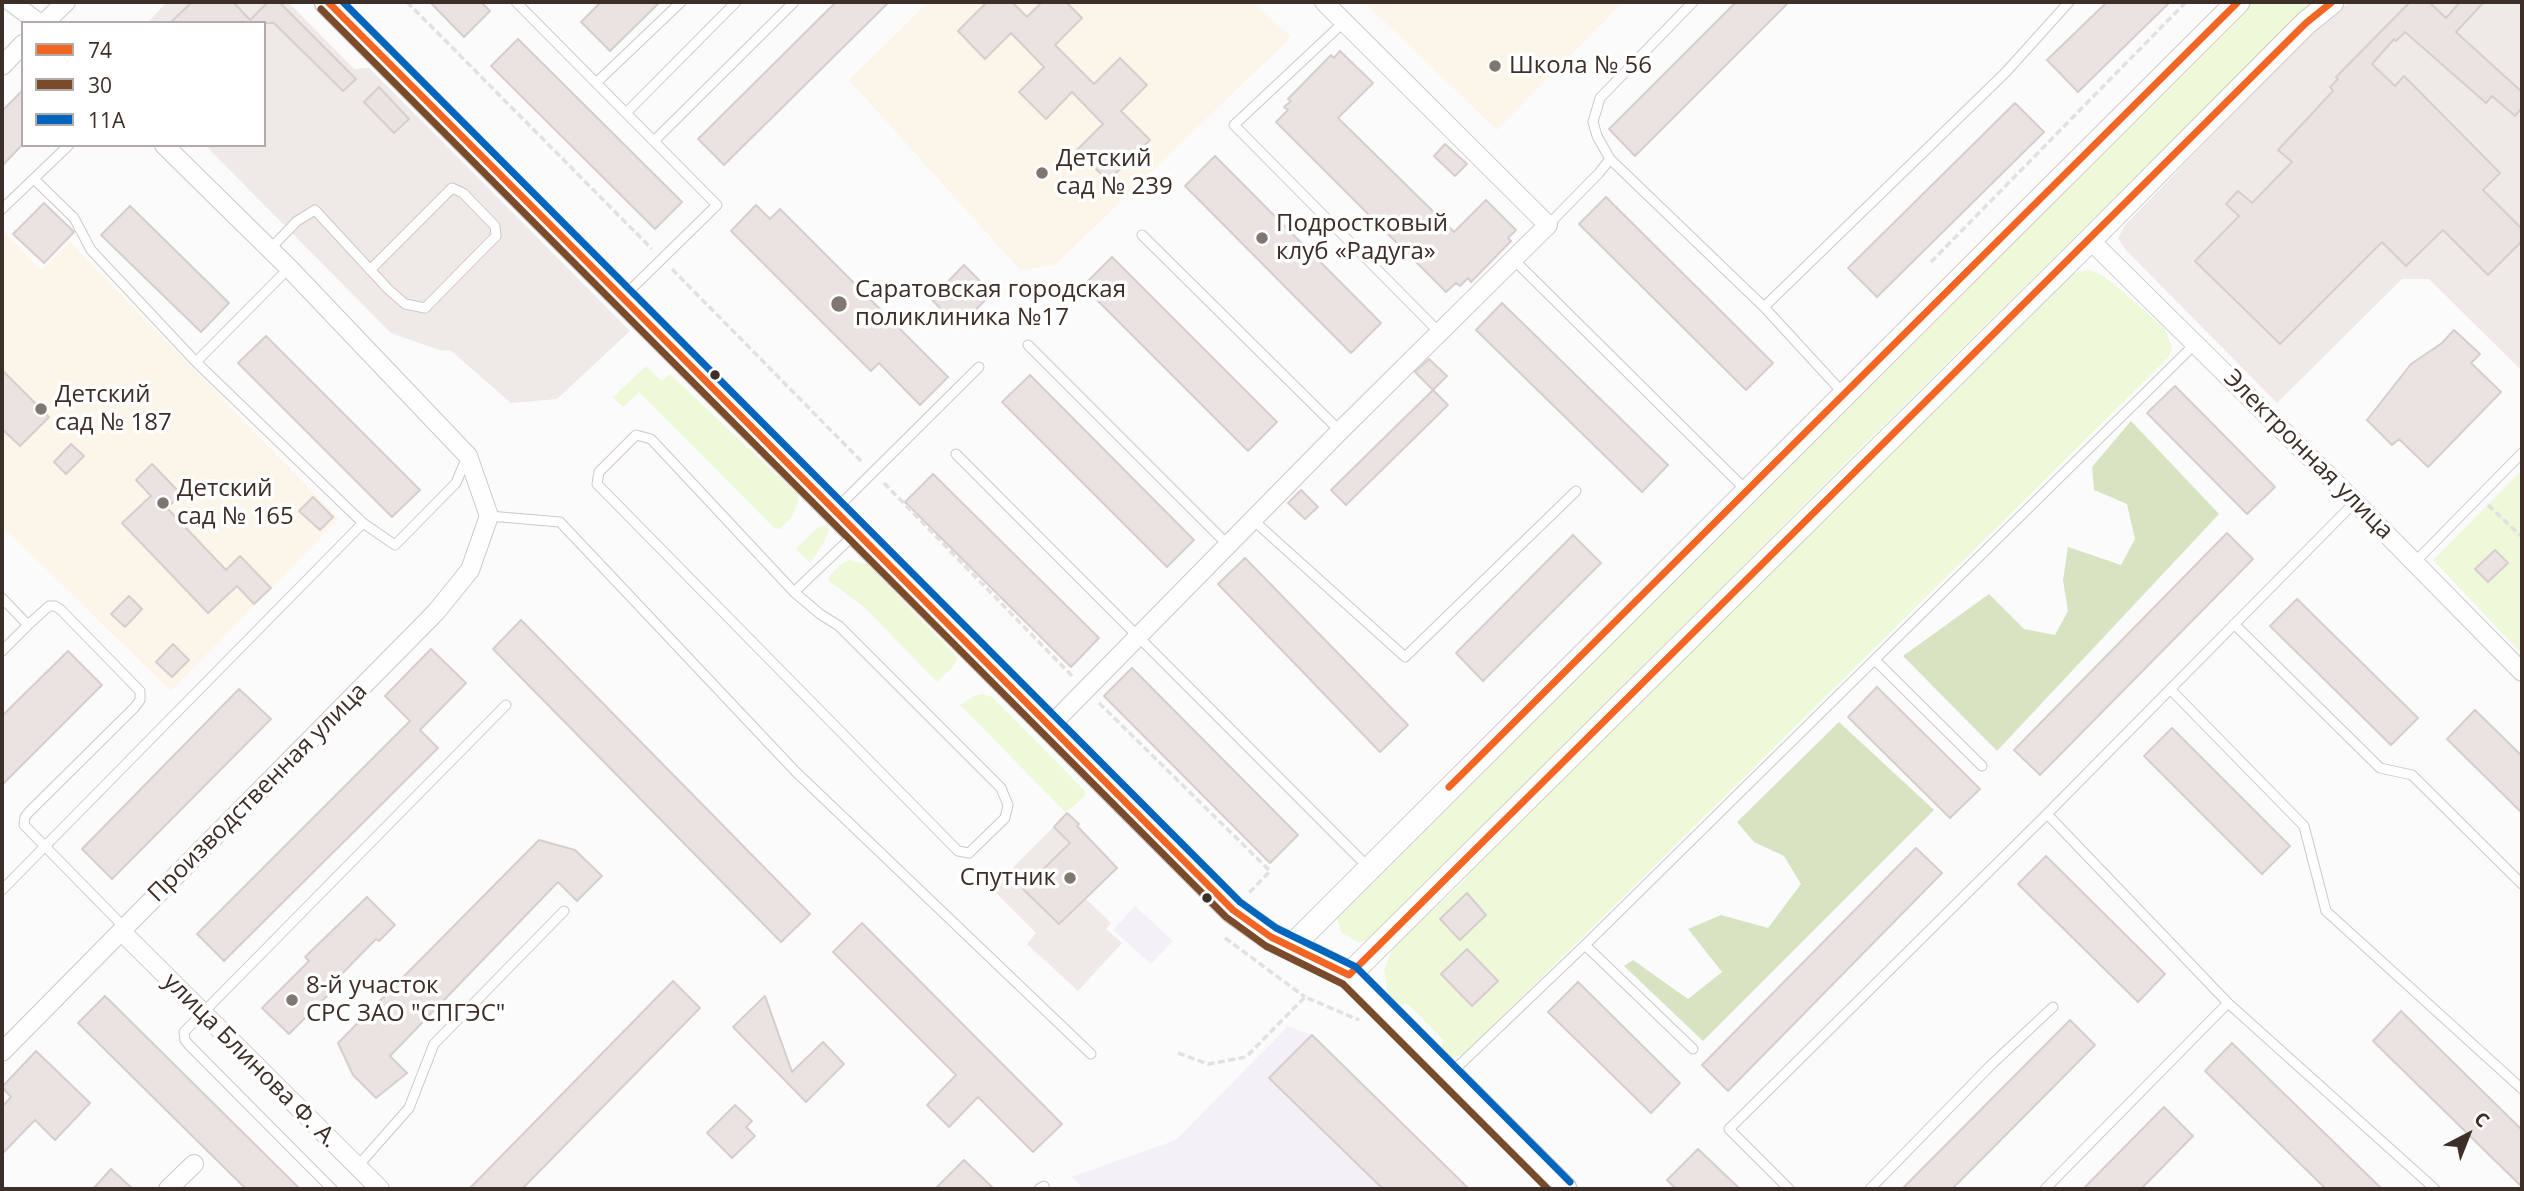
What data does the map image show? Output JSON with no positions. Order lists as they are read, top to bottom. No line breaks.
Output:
{"streets":{"street":["Электронная улица","Производственная улица","улица Блинова Ф. А."]},"crossings":[["Производственная улица","улица Блинова Ф. А."]],"places":["Школа № 56","Детский сад № 239","Подростковый клуб «Радуга»","Саратовская городская поликлиника №17","Детский сад № 187","Детский сад № 165","Спутник","8-й участок СРС ЗАО \"СПГЭС\""],"lines":["transit line 74","transit line 11А","transit line 30"],"legend":["74","30","11А"],"north":"top right"}
